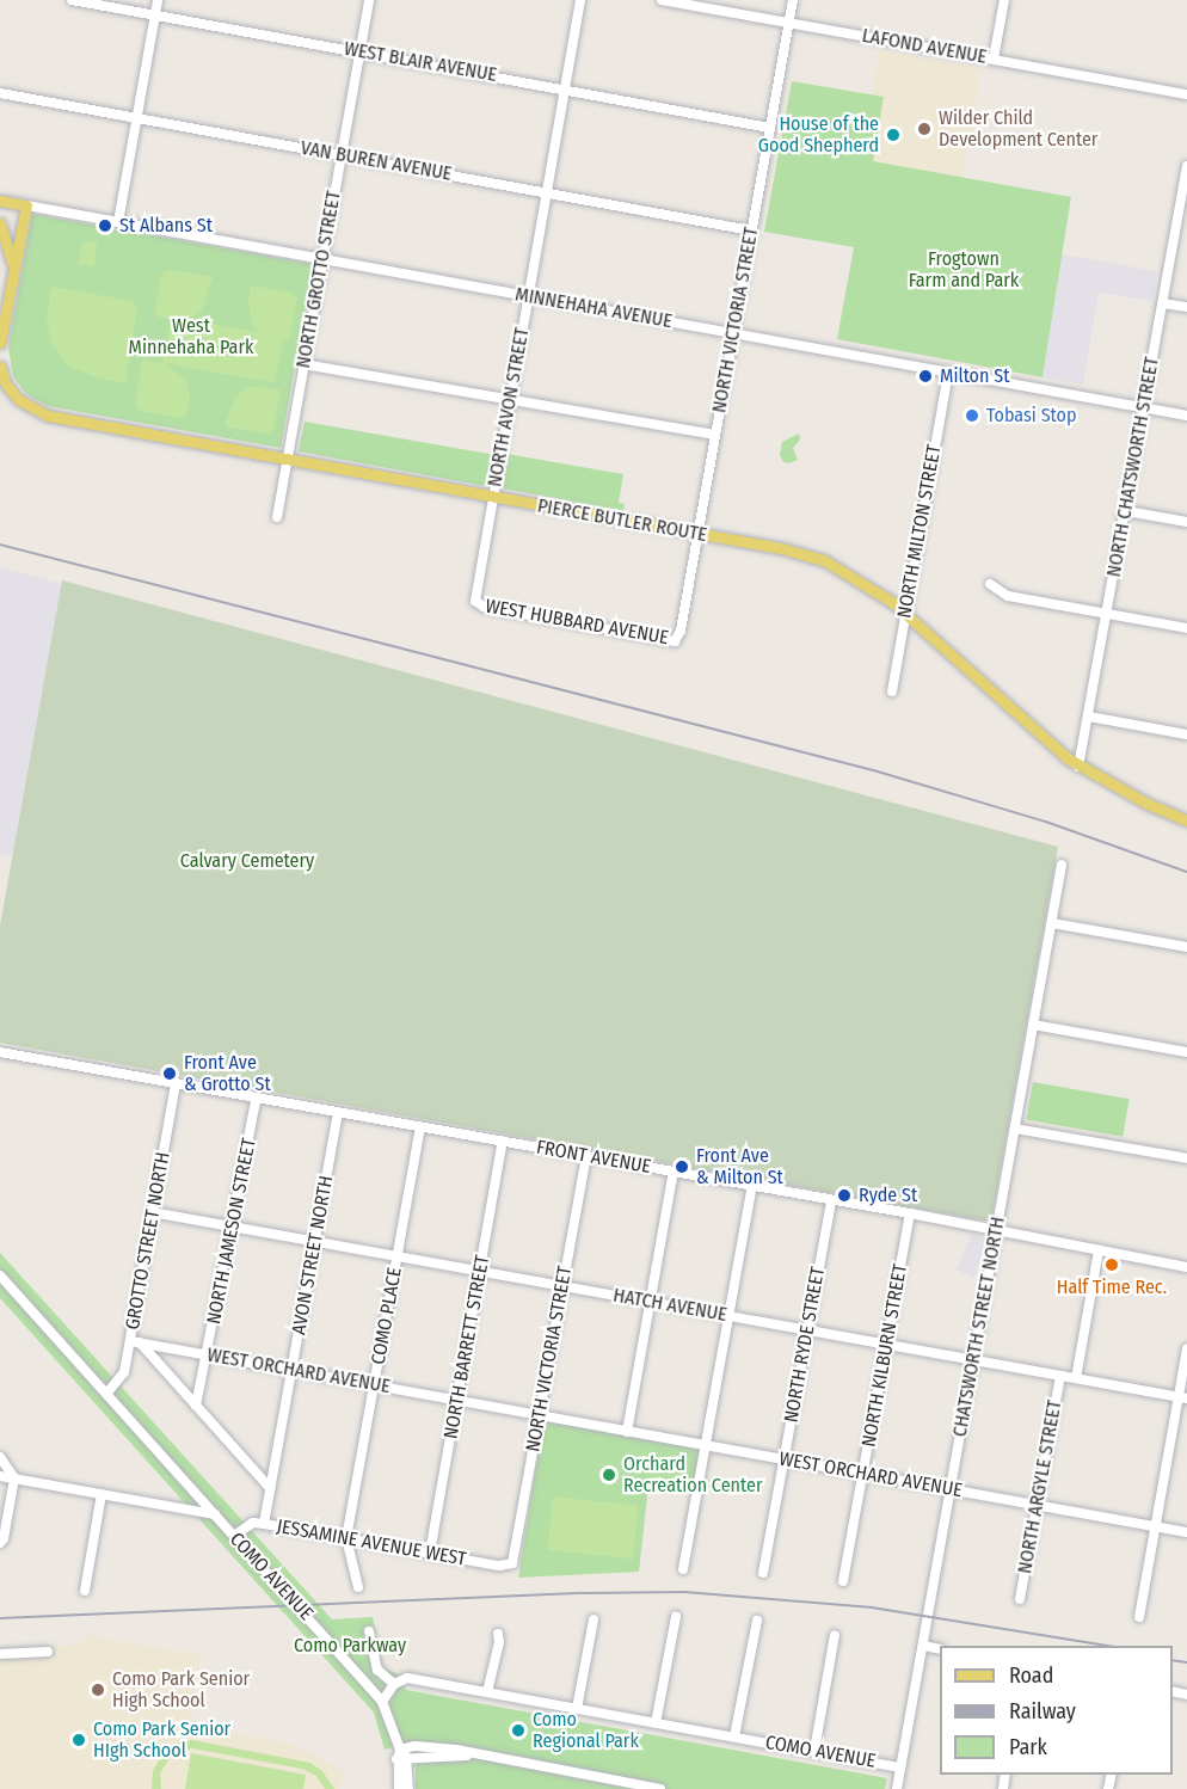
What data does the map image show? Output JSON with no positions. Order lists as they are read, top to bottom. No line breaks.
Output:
{"streets":{"main road":["MINNEHAHA AVENUE","PIERCE BUTLER ROUTE"],"street":["LAFOND AVENUE","WEST BLAIR AVENUE","VAN BUREN AVENUE","NORTH GROTTO STREET","NORTH VICTORIA STREET","NORTH AVON STREET","NORTH CHATSWORTH STREET","NORTH MILTON STREET","WEST HUBBARD AVENUE","FRONT AVENUE","NORTH JAMESON STREET","GROTTO STREET NORTH","AVON STREET NORTH","HATCH AVENUE","COMO PLACE","CHATSWORTH STREET NORTH","NORTH RYDE STREET","NORTH BARRETT STREET","NORTH KILBURN STREET","WEST ORCHARD AVENUE","NORTH ARGYLE STREET","JESSAMINE AVENUE WEST","COMO AVENUE"]},"crossings":[["LAFOND AVENUE","NORTH VICTORIA STREET"],["WEST BLAIR AVENUE","NORTH GROTTO STREET"],["WEST BLAIR AVENUE","NORTH VICTORIA STREET"],["WEST BLAIR AVENUE","NORTH AVON STREET"],["VAN BUREN AVENUE","NORTH GROTTO STREET"],["VAN BUREN AVENUE","NORTH VICTORIA STREET"],["VAN BUREN AVENUE","NORTH AVON STREET"],["NORTH GROTTO STREET","MINNEHAHA AVENUE"],["NORTH GROTTO STREET","PIERCE BUTLER ROUTE"],["MINNEHAHA AVENUE","NORTH VICTORIA STREET"],["MINNEHAHA AVENUE","NORTH AVON STREET"],["MINNEHAHA AVENUE","NORTH CHATSWORTH STREET"],["MINNEHAHA AVENUE","NORTH MILTON STREET"],["NORTH VICTORIA STREET","PIERCE BUTLER ROUTE"],["NORTH VICTORIA STREET","WEST HUBBARD AVENUE"],["NORTH VICTORIA STREET","FRONT AVENUE"],["NORTH VICTORIA STREET","HATCH AVENUE"],["NORTH VICTORIA STREET","WEST ORCHARD AVENUE"],["NORTH VICTORIA STREET","JESSAMINE AVENUE WEST"],["NORTH AVON STREET","PIERCE BUTLER ROUTE"],["NORTH AVON STREET","WEST HUBBARD AVENUE"],["NORTH CHATSWORTH STREET","PIERCE BUTLER ROUTE"],["PIERCE BUTLER ROUTE","NORTH MILTON STREET"],["FRONT AVENUE","NORTH JAMESON STREET"],["FRONT AVENUE","GROTTO STREET NORTH"],["FRONT AVENUE","AVON STREET NORTH"],["FRONT AVENUE","COMO PLACE"],["FRONT AVENUE","CHATSWORTH STREET NORTH"],["FRONT AVENUE","NORTH RYDE STREET"],["FRONT AVENUE","NORTH BARRETT STREET"],["FRONT AVENUE","NORTH KILBURN STREET"],["FRONT AVENUE","NORTH ARGYLE STREET"],["NORTH JAMESON STREET","HATCH AVENUE"],["NORTH JAMESON STREET","WEST ORCHARD AVENUE"],["GROTTO STREET NORTH","HATCH AVENUE"],["GROTTO STREET NORTH","WEST ORCHARD AVENUE"],["GROTTO STREET NORTH","COMO AVENUE"],["AVON STREET NORTH","HATCH AVENUE"],["AVON STREET NORTH","WEST ORCHARD AVENUE"],["AVON STREET NORTH","JESSAMINE AVENUE WEST"],["HATCH AVENUE","COMO PLACE"],["HATCH AVENUE","CHATSWORTH STREET NORTH"],["HATCH AVENUE","NORTH RYDE STREET"],["HATCH AVENUE","NORTH BARRETT STREET"],["HATCH AVENUE","NORTH KILBURN STREET"],["HATCH AVENUE","NORTH ARGYLE STREET"],["COMO PLACE","WEST ORCHARD AVENUE"],["COMO PLACE","JESSAMINE AVENUE WEST"],["CHATSWORTH STREET NORTH","WEST ORCHARD AVENUE"],["CHATSWORTH STREET NORTH","COMO AVENUE"],["NORTH RYDE STREET","WEST ORCHARD AVENUE"],["NORTH BARRETT STREET","WEST ORCHARD AVENUE"],["NORTH BARRETT STREET","JESSAMINE AVENUE WEST"],["NORTH KILBURN STREET","WEST ORCHARD AVENUE"],["WEST ORCHARD AVENUE","NORTH ARGYLE STREET"],["JESSAMINE AVENUE WEST","COMO AVENUE"]],"parks":["Frogtown Farm and Park","West Minnehaha Park","Calvary Cemetery","Como Parkway"],"places":["Wilder Child Development Center","House of the Good Shepherd","St Albans St","Milton St","Tobasi Stop","Front Ave & Grotto St","Front Ave & Milton St","Ryde St","Half Time Rec.","Orchard Recreation Center","Como Park Senior High School","Como Regional Park","Como Park Senior HIgh School"],"legend":["Road","Railway","Park"]}
